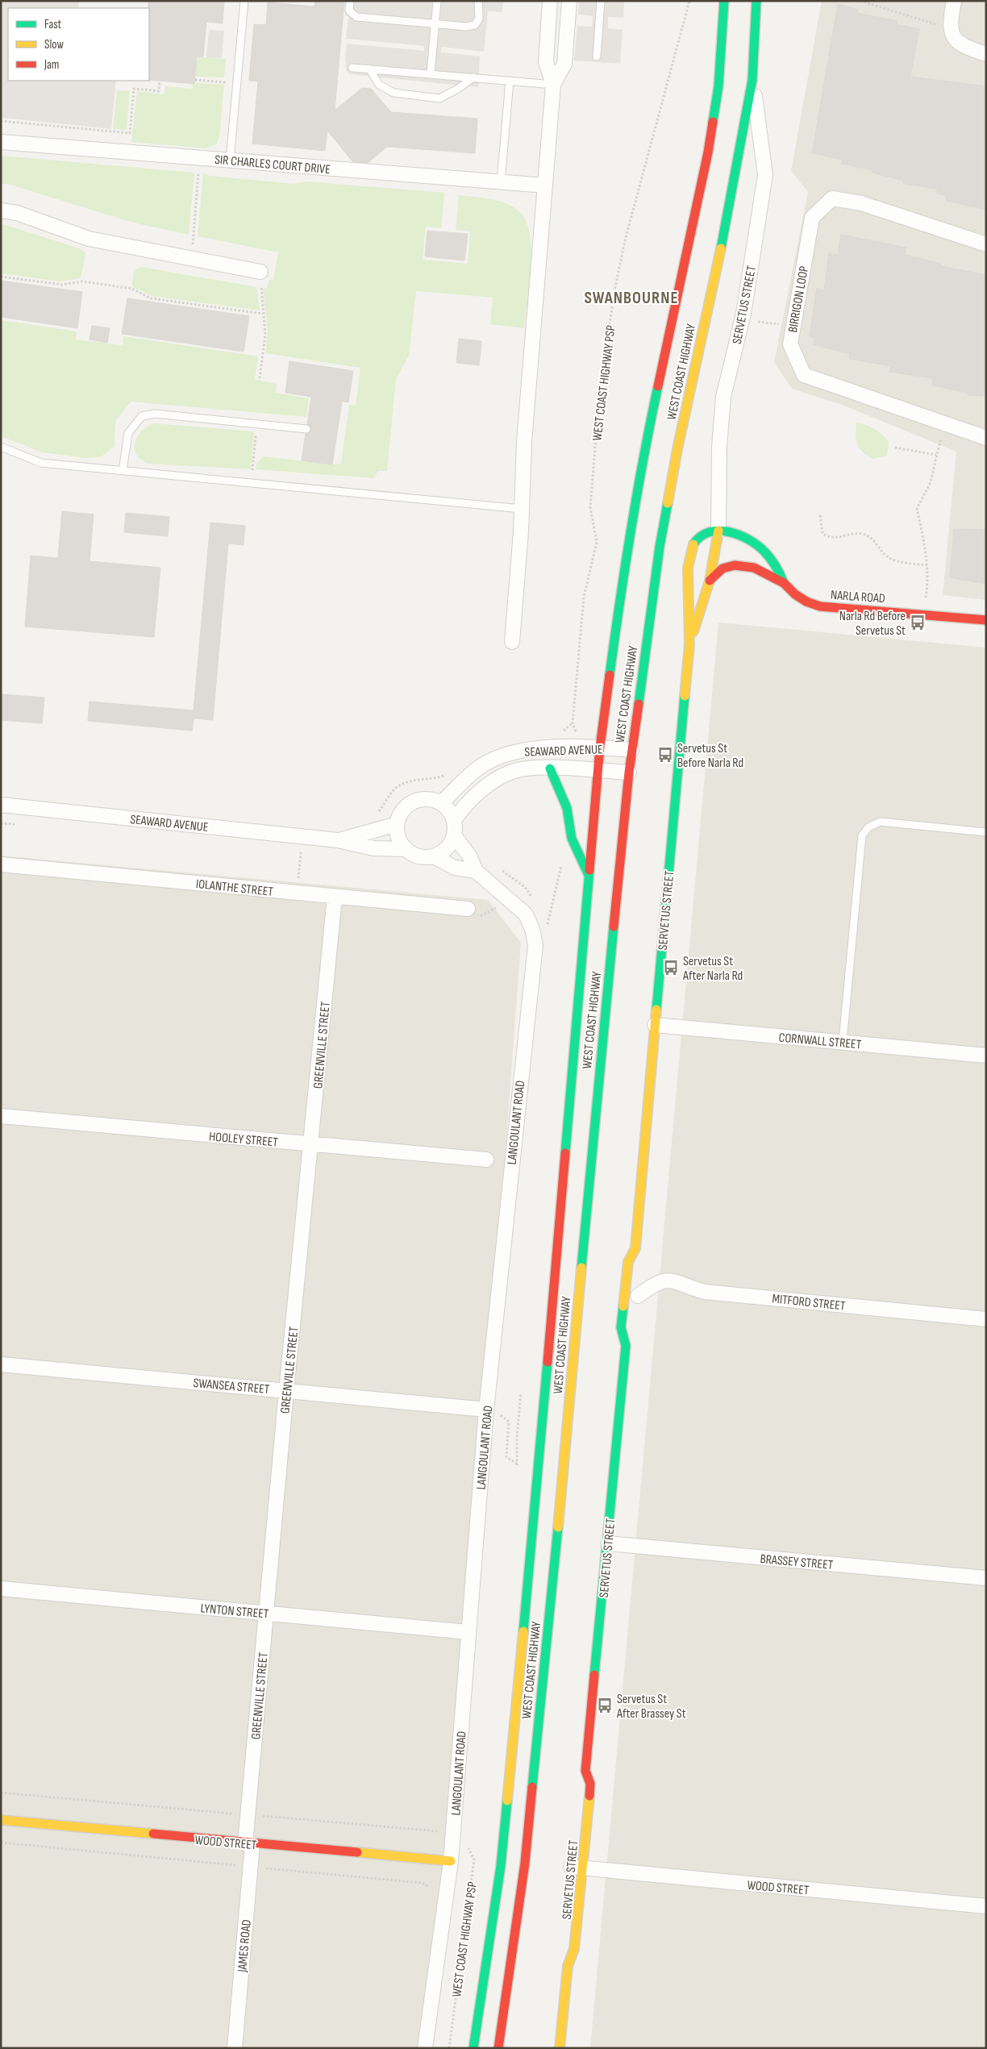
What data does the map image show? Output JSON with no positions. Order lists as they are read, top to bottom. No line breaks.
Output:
{"streets":{"main road":["SERVETUS STREET","WEST COAST HIGHWAY","NARLA ROAD","WOOD STREET"],"street":["SIR CHARLES COURT DRIVE","BIRRIGON LOOP","SEAWARD AVENUE","IOLANTHE STREET","CORNWALL STREET","GREENVILLE STREET","LANGOULANT ROAD","HOOLEY STREET","MITFORD STREET","SWANSEA STREET","BRASSEY STREET","LYNTON STREET","JAMES ROAD"],"path":["WEST COAST HIGHWAY PSP"]},"crossings":[["SERVETUS STREET","WEST COAST HIGHWAY"],["SERVETUS STREET","NARLA ROAD"],["SERVETUS STREET","CORNWALL STREET"],["SERVETUS STREET","BRASSEY STREET"],["SERVETUS STREET","WOOD STREET"],["WEST COAST HIGHWAY","SEAWARD AVENUE"],["SEAWARD AVENUE","LANGOULANT ROAD"],["IOLANTHE STREET","GREENVILLE STREET"],["GREENVILLE STREET","HOOLEY STREET"],["GREENVILLE STREET","SWANSEA STREET"],["GREENVILLE STREET","LYNTON STREET"],["GREENVILLE STREET","WOOD STREET"],["GREENVILLE STREET","JAMES ROAD"],["LANGOULANT ROAD","SWANSEA STREET"],["LANGOULANT ROAD","LYNTON STREET"],["LANGOULANT ROAD","WOOD STREET"],["WOOD STREET","JAMES ROAD"]],"districts":["SWANBOURNE"],"places":{"bus stop":["Narla Rd Before Servetus St","Servetus St Before Narla Rd","Servetus St After Narla Rd","Servetus St After Brassey St"]},"legend":["Fast","Slow","Jam"]}
